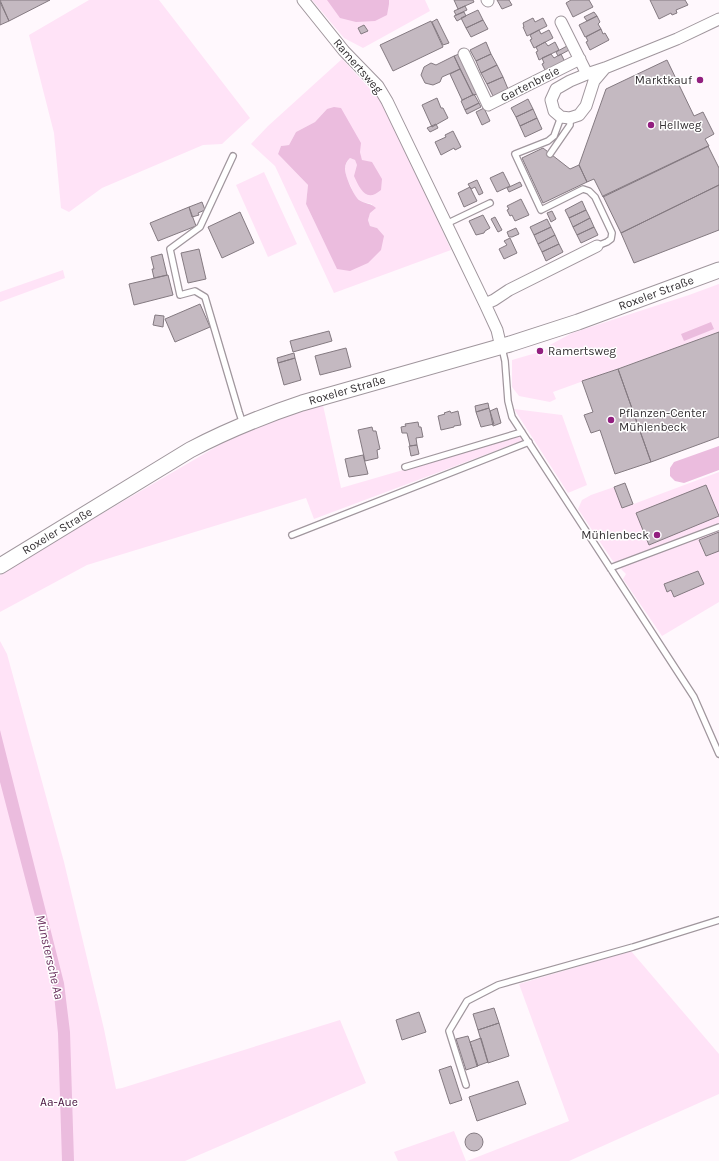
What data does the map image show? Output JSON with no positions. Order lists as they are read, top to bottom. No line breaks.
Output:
{"streets":{"main road":["Roxeler Straße"],"street":["Ramertsweg","Gartenbreie"]},"crossings":[["Ramertsweg","Roxeler Straße"]],"water":["Münstersche Aa"],"parks":["Aa-Aue"],"places":["Marktkauf","Hellweg","Ramertsweg","Pflanzen-Center Mühlenbeck","Mühlenbeck"]}
